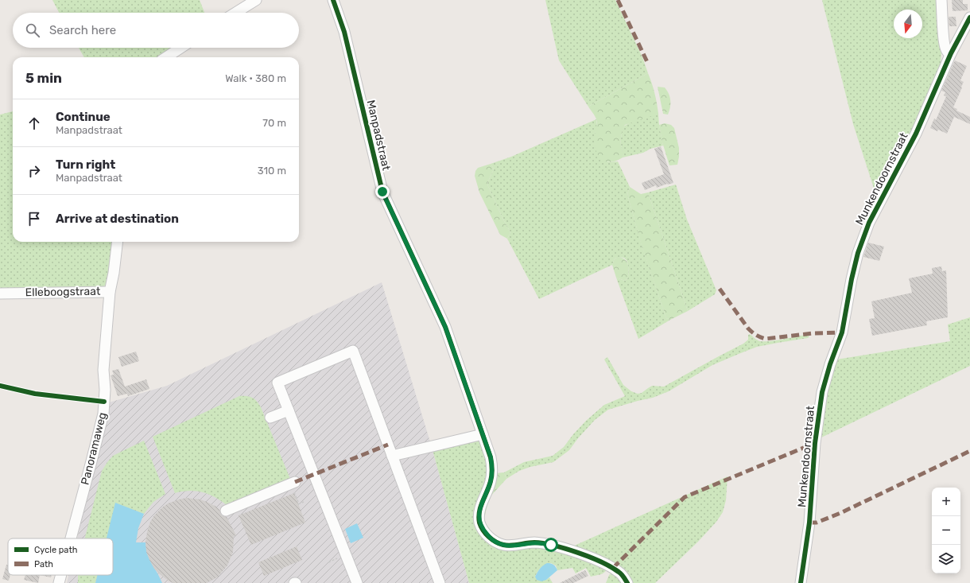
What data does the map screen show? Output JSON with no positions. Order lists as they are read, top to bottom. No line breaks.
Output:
{"streets":{"street":["Manpadstraat","Munkendoornstraat","Elleboogstraat","Panoramaweg"]},"crossings":[["Elleboogstraat","Panoramaweg"]],"legend":["Cycle path","Path"],"north":"bottom","page":{"search":"Search here","heading":["5 min","Walk · 380 m"],"list":[["Continue","Manpadstraat","70 m"],["Turn right","Manpadstraat","310 m"],"Arrive at destination"],"map_buttons":["+","−"]}}
